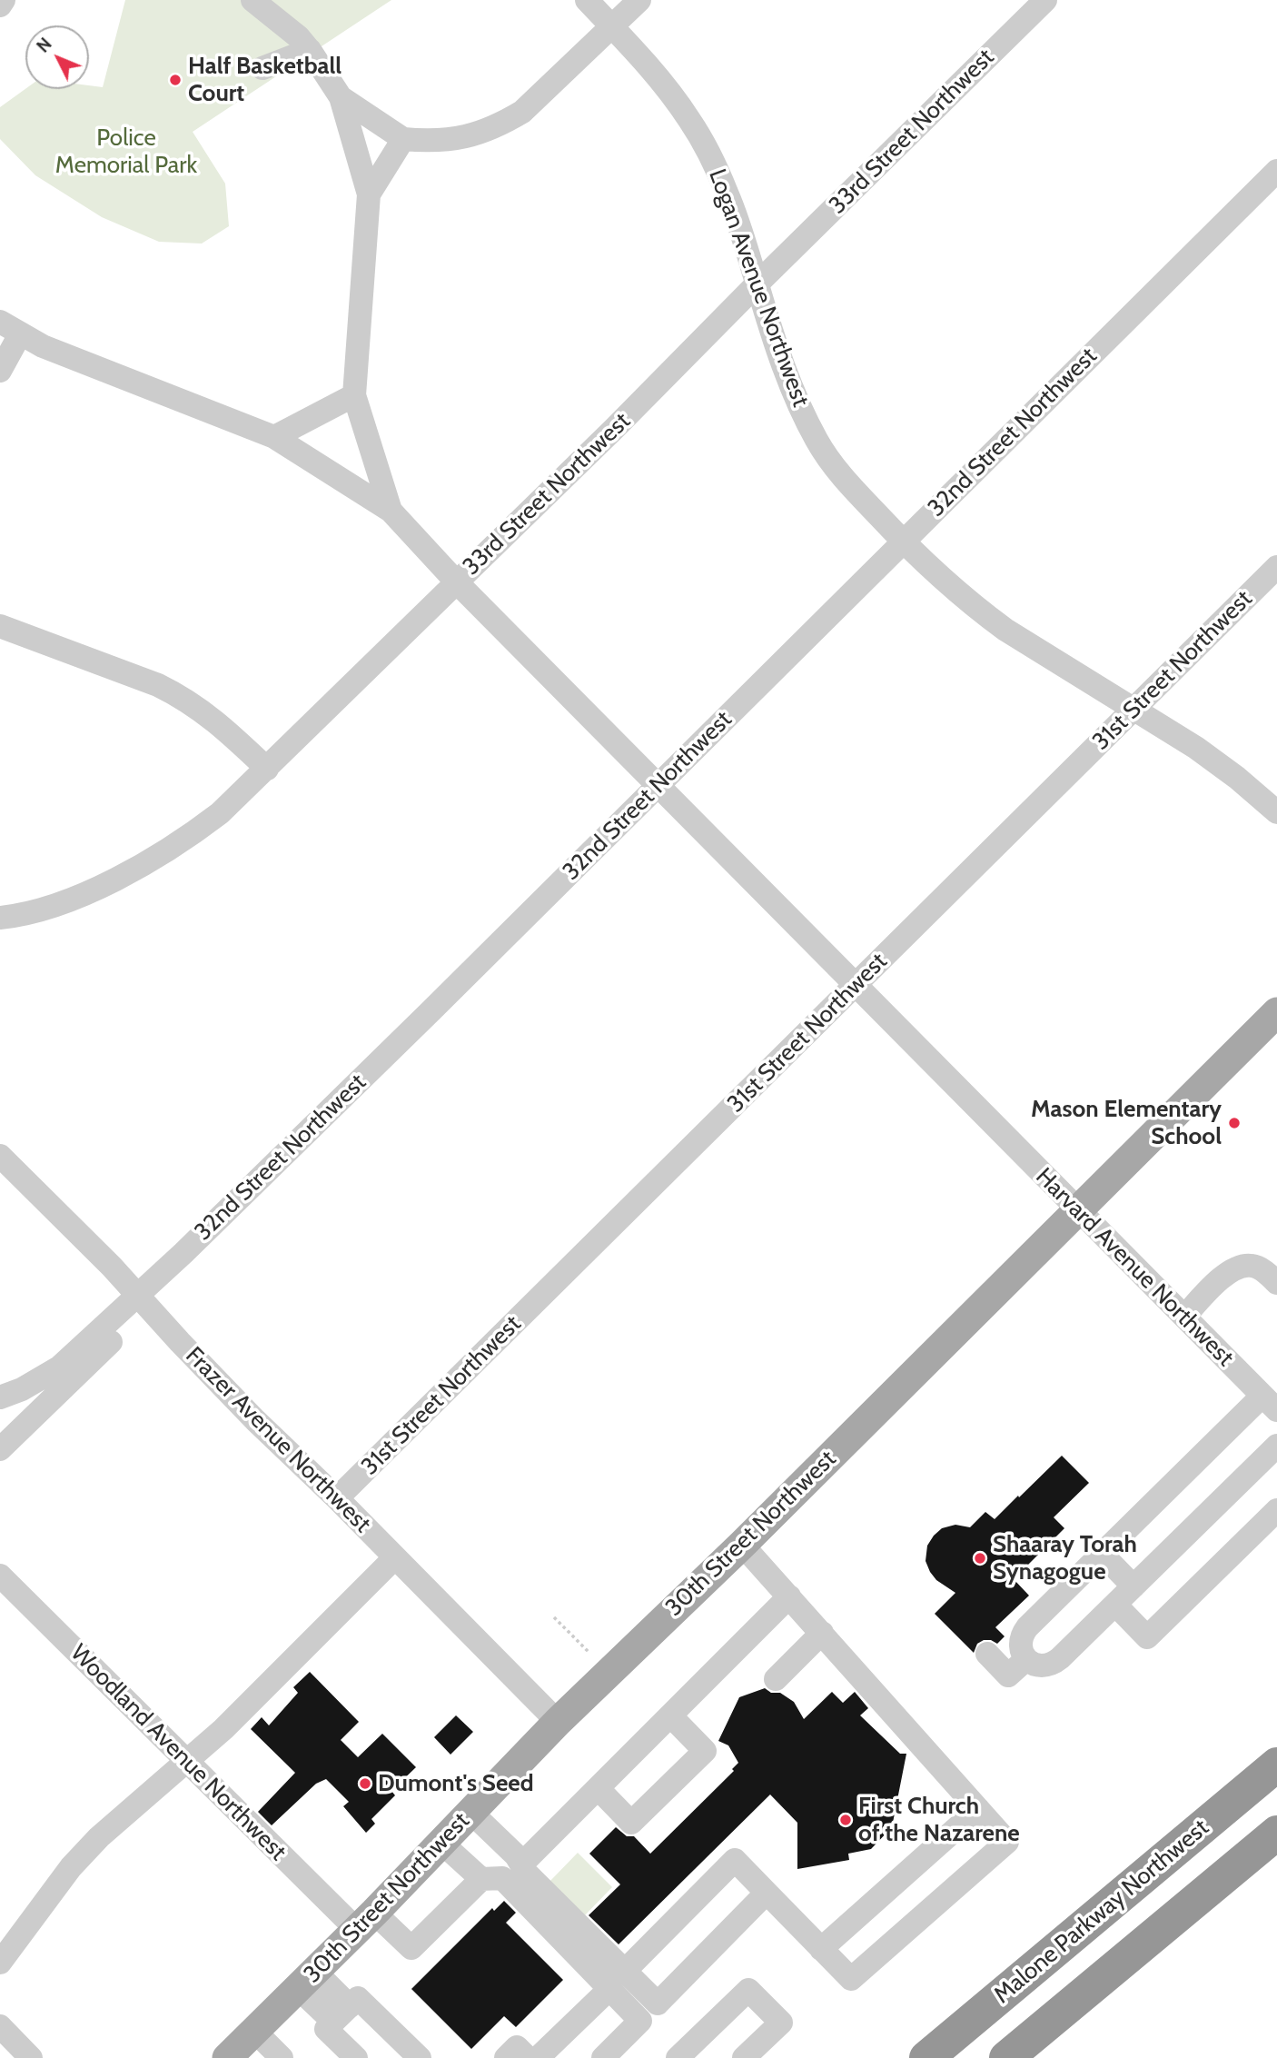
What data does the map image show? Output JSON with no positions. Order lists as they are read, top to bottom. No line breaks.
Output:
{"streets":{"highway":["Malone Parkway Northwest"],"main road":["30th Street Northwest"],"street":["33rd Street Northwest","Logan Avenue Northwest","32nd Street Northwest","31st Street Northwest","Harvard Avenue Northwest","Frazer Avenue Northwest","Woodland Avenue Northwest"]},"crossings":[["33rd Street Northwest","Logan Avenue Northwest"],["33rd Street Northwest","Harvard Avenue Northwest"],["Logan Avenue Northwest","32nd Street Northwest"],["Logan Avenue Northwest","31st Street Northwest"],["32nd Street Northwest","Harvard Avenue Northwest"],["32nd Street Northwest","Frazer Avenue Northwest"],["31st Street Northwest","Harvard Avenue Northwest"],["31st Street Northwest","Frazer Avenue Northwest"],["Harvard Avenue Northwest","30th Street Northwest"],["Frazer Avenue Northwest","30th Street Northwest"],["30th Street Northwest","Woodland Avenue Northwest"]],"parks":["Police Memorial Park"],"places":["Half Basketball Court","Mason Elementary School","Shaaray Torah Synagogue","Dumont's Seed","First Church of the Nazarene"],"north":"top left"}
